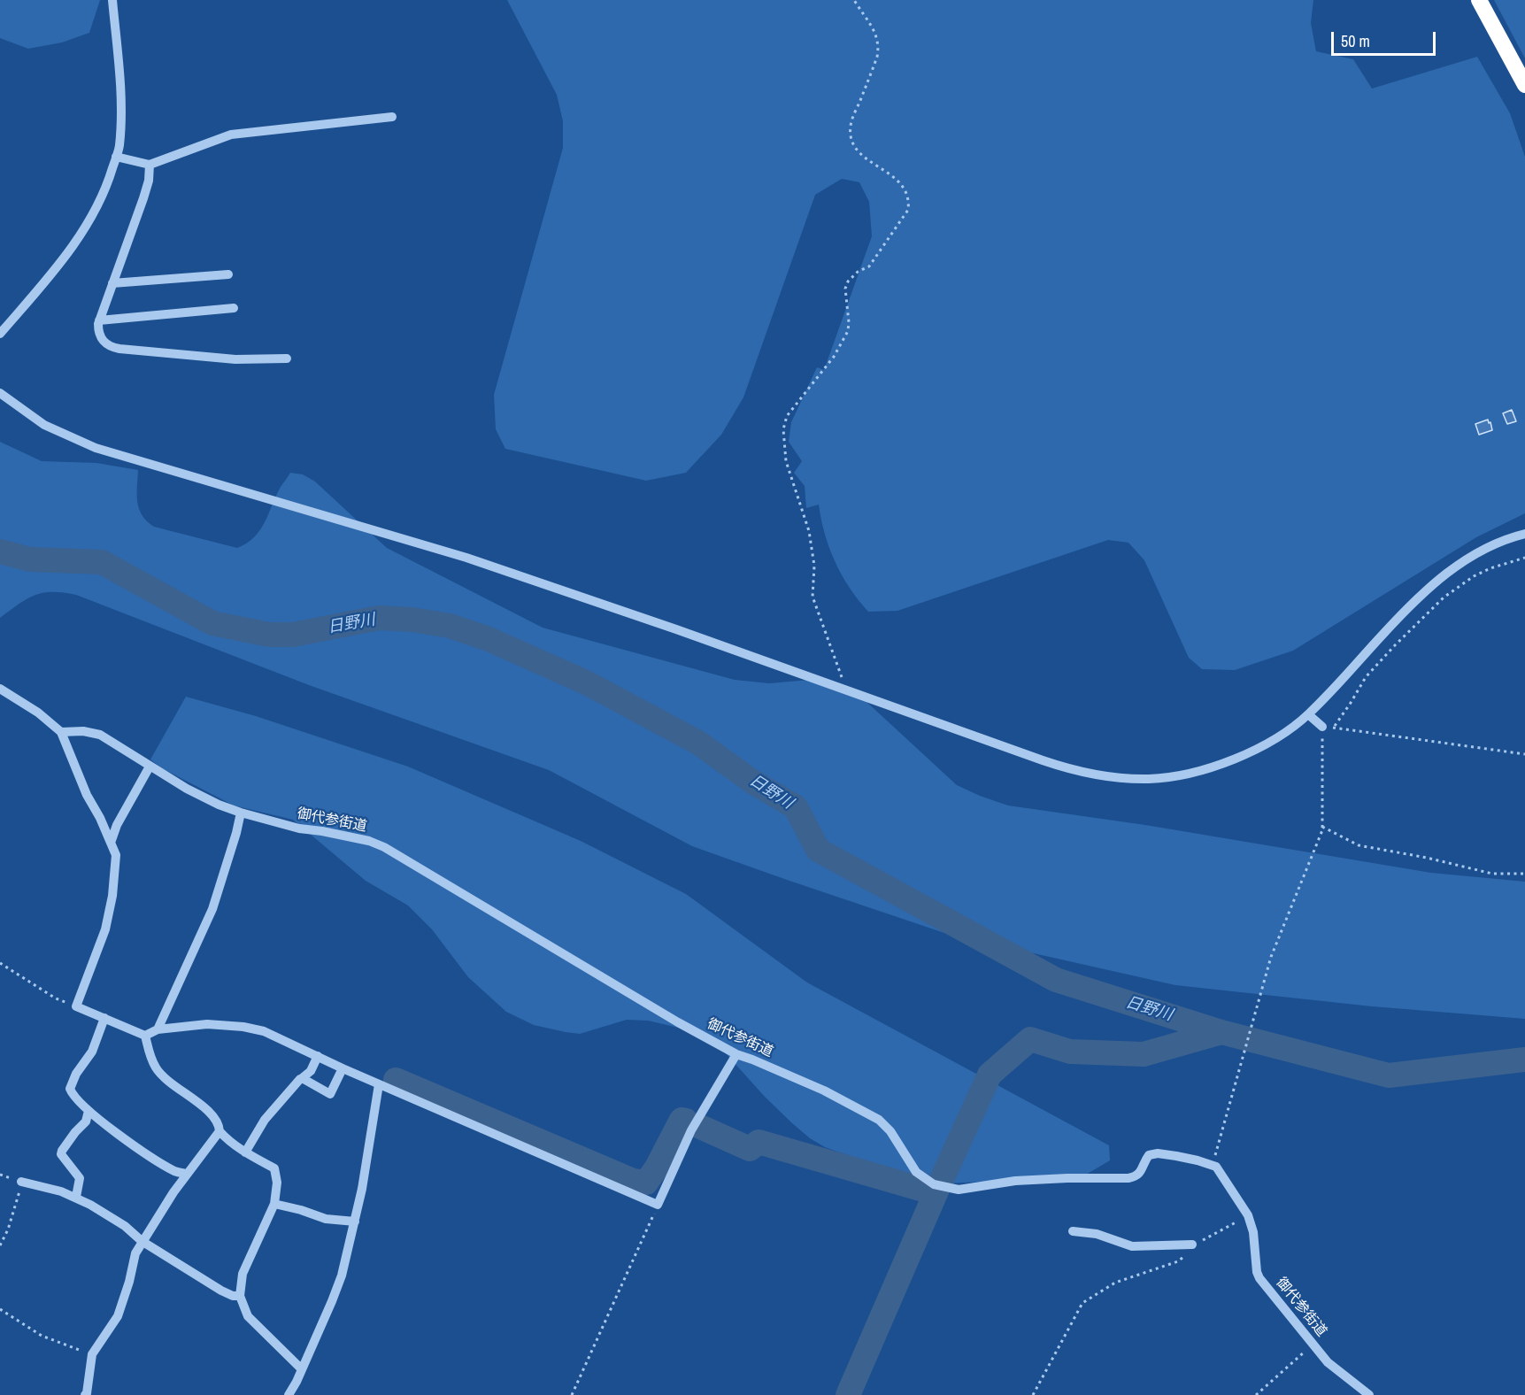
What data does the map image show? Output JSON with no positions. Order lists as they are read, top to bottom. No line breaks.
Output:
{"streets":{"street":["御代参街道"]},"water":["日野川"],"scale_bar":"50 m"}
